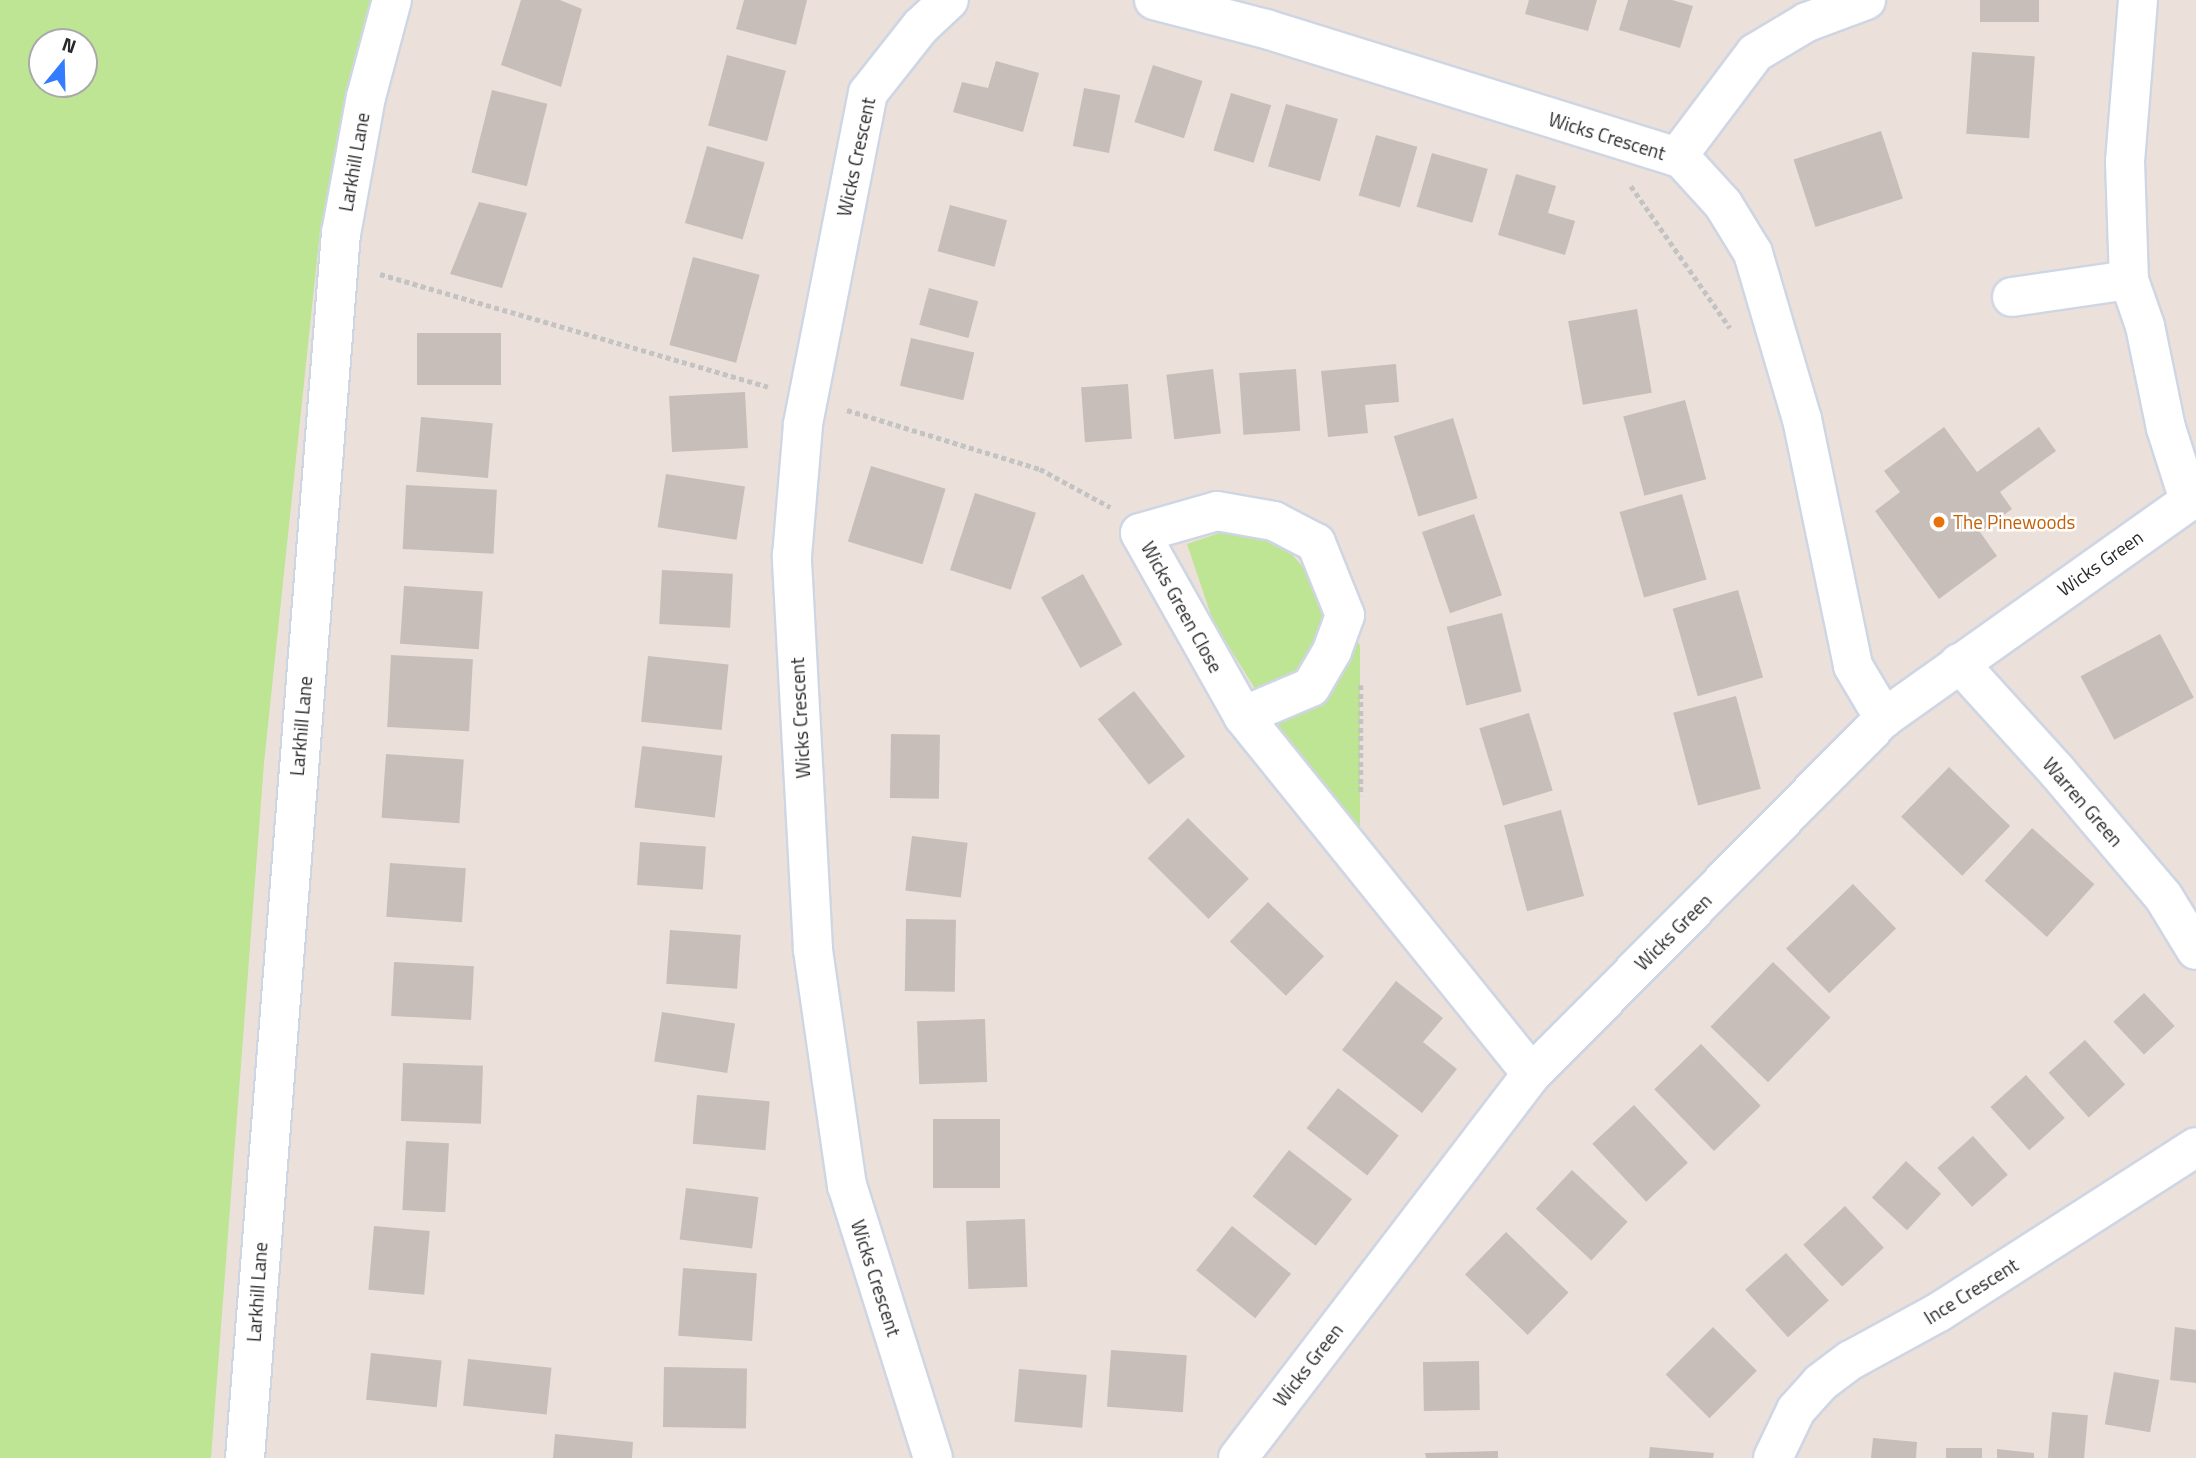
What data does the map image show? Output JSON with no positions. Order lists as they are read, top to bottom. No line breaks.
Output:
{"streets":{"street":["Wicks Crescent","Larkhill Lane","Wicks Green","Wicks Green Close","Warren Green","Ince Crescent"]},"crossings":[["Wicks Crescent","Wicks Green"],["Wicks Green","Wicks Green Close"],["Wicks Green","Warren Green"]],"places":["The Pinewoods"],"north":"top"}
